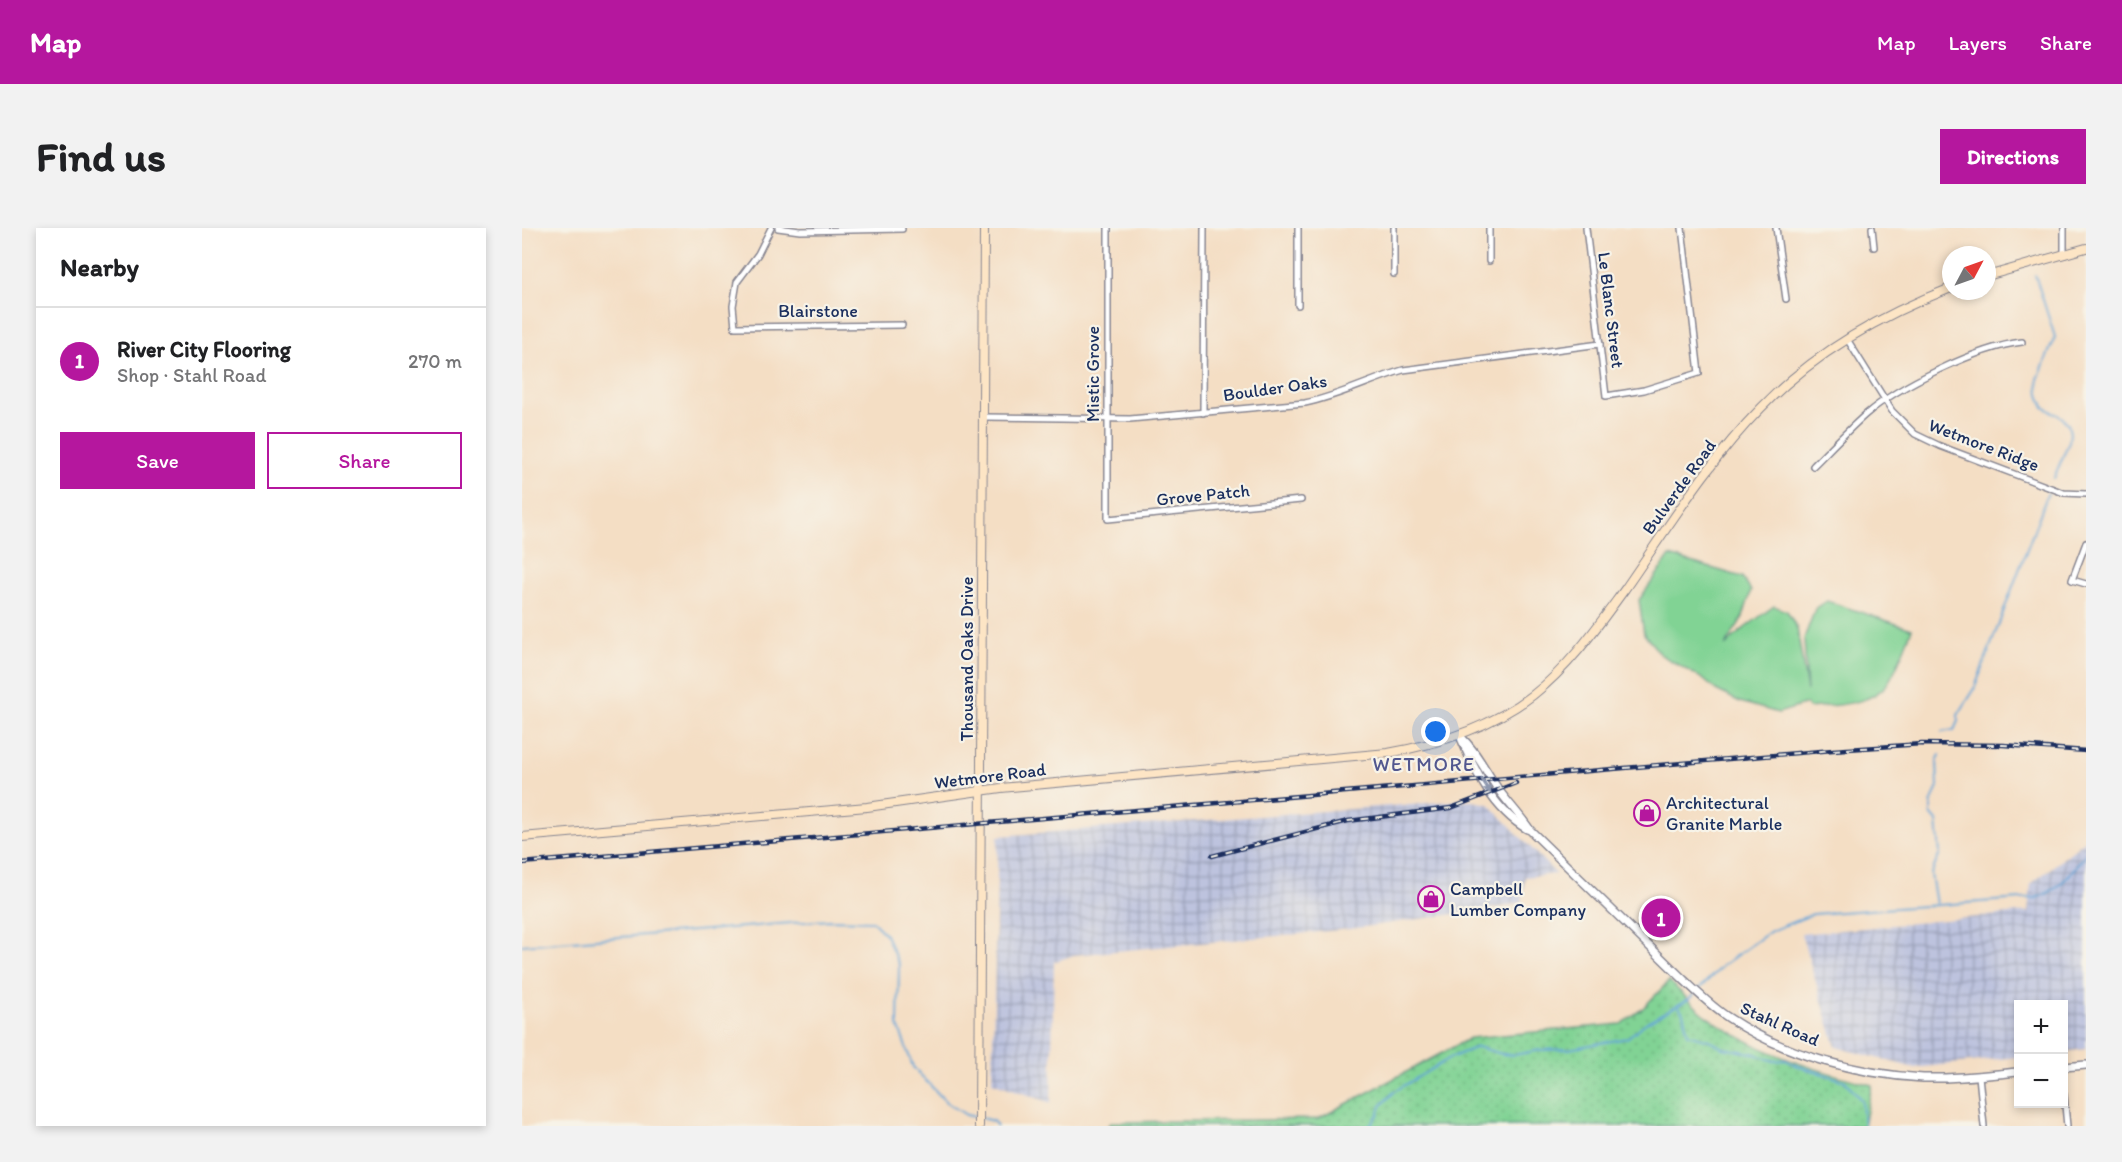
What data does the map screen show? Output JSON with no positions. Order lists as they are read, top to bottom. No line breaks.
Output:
{"streets":{"main road":["Bulverde Road","Thousand Oaks Drive","Wetmore Road"],"street":["Le Blanc Street","Blairstone","Mistic Grove","Boulder Oaks","Wetmore Ridge","Grove Patch","Stahl Road"]},"crossings":[["Le Blanc Street","Boulder Oaks"],["Mistic Grove","Boulder Oaks"],["Mistic Grove","Grove Patch"],["Boulder Oaks","Thousand Oaks Drive"],["Wetmore Ridge","Bulverde Road"],["Bulverde Road","Wetmore Road"],["Bulverde Road","Stahl Road"],["Thousand Oaks Drive","Wetmore Road"],["Wetmore Road","Stahl Road"]],"districts":["WETMORE"],"places":{"shop":["Architectural Granite Marble","Campbell Lumber Company"]},"north":"top right","page":{"header":"Map","nav":["Map","Layers","Share"],"buttons":["Directions",["Save","Share"]],"title":"Find us","heading":"Nearby","list":[{"mark":"1","name":"River City Flooring","note":"Shop · Stahl Road","value":"270 m"}],"pins":"1","map_buttons":["+","−"]}}
